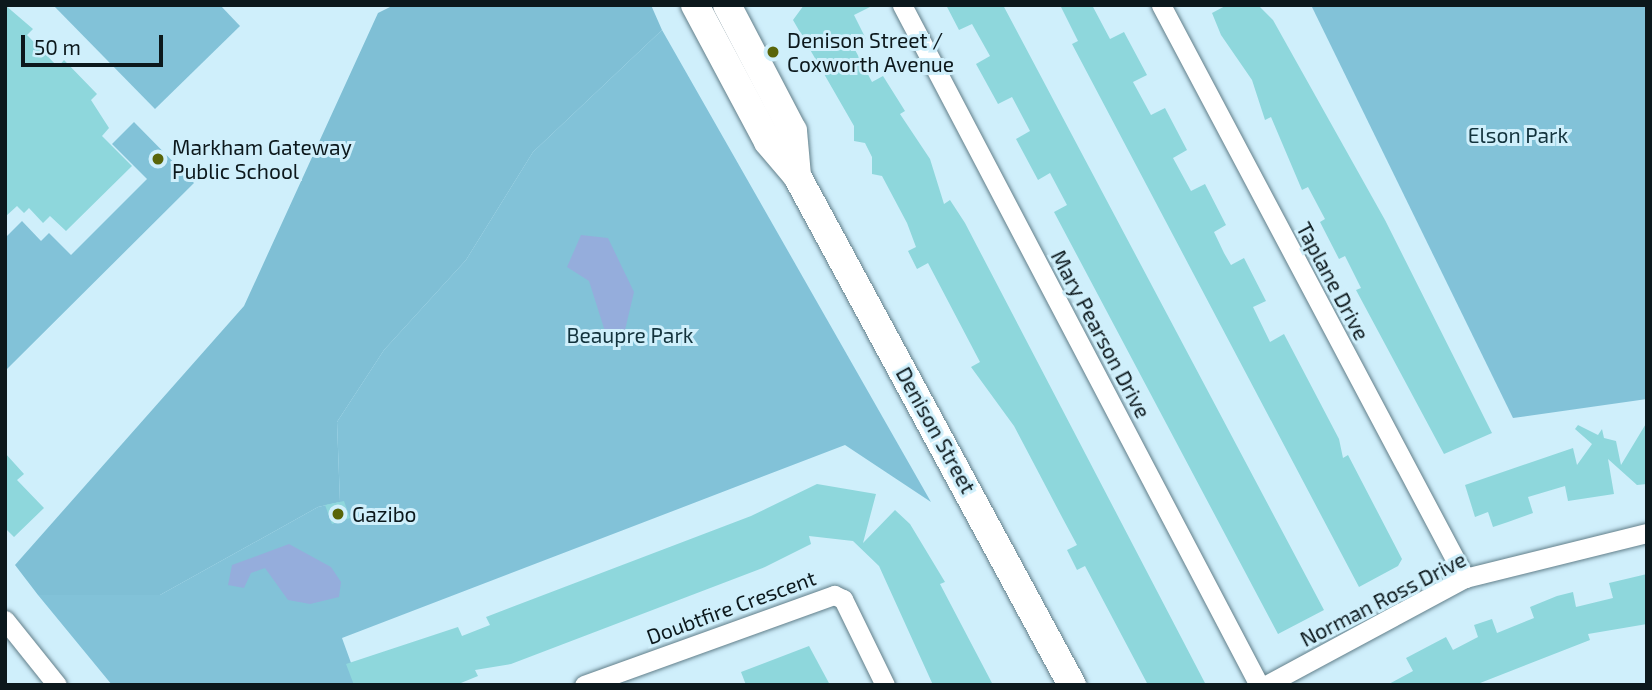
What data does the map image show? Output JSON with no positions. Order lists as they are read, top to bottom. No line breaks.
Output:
{"streets":{"street":["Taplane Drive","Mary Pearson Drive","Denison Street","Norman Ross Drive","Doubtfire Crescent"]},"crossings":[["Taplane Drive","Norman Ross Drive"]],"parks":["Elson Park","Beaupre Park"],"places":["Denison Street / Coxworth Avenue","Markham Gateway Public School","Gazibo"],"scale_bar":"50 m"}
